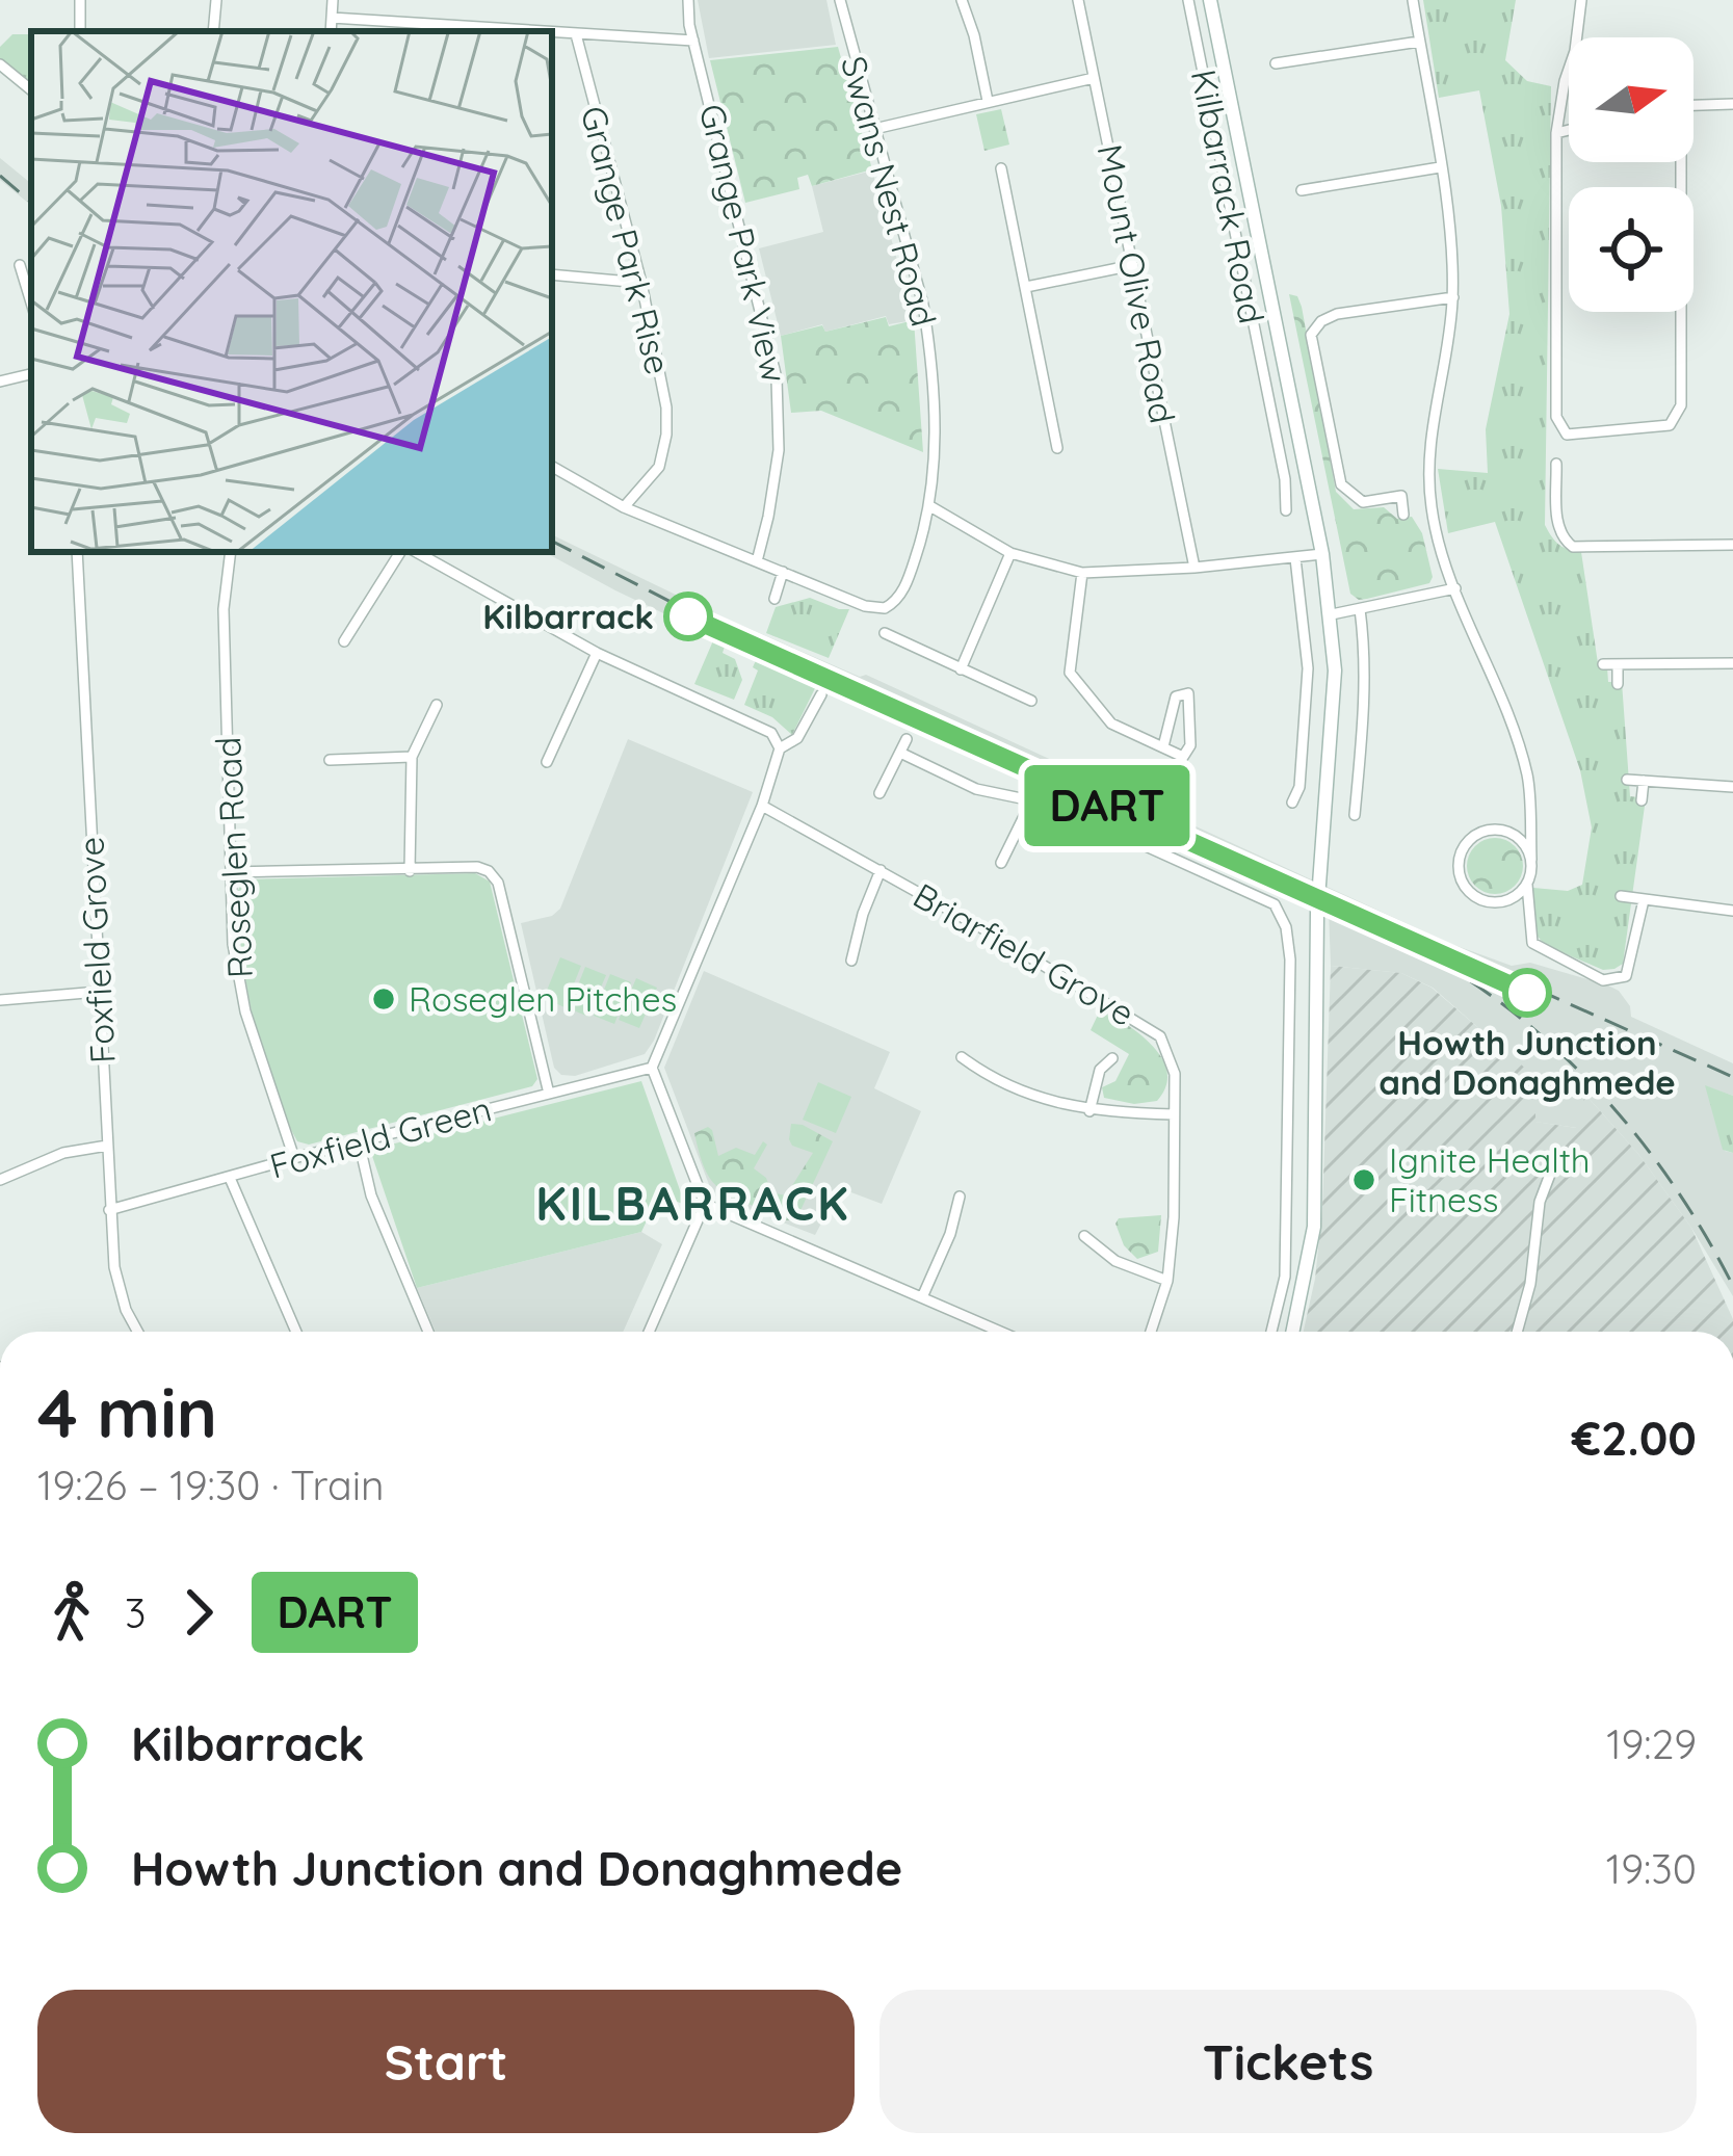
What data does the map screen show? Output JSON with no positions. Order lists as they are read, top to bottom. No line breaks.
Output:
{"streets":{"main road":["Kilbarrack Road"],"street":["Swans Nest Road","Grange Park Rise","Grange Park View","Mount Olive Road","Roseglen Road","Foxfield Grove","Briarfield Grove","Foxfield Green"]},"crossings":[["Swans Nest Road","Grange Park Rise"],["Swans Nest Road","Grange Park View"],["Roseglen Road","Foxfield Green"],["Foxfield Grove","Foxfield Green"]],"districts":["KILBARRACK"],"places":["Kilbarrack","Howth Junction and Donaghmede","Roseglen Pitches","Ignite Health Fitness"],"north":"right","page":{"on_map":"DART","heading":["4 min","19:26 – 19:30 · Train","€2.00"],"legs":["3","DART"],"list":[{"name":"Kilbarrack","value":"19:29"},{"name":"Howth Junction and Donaghmede","value":"19:30"}],"buttons":["Start","Tickets"]}}
